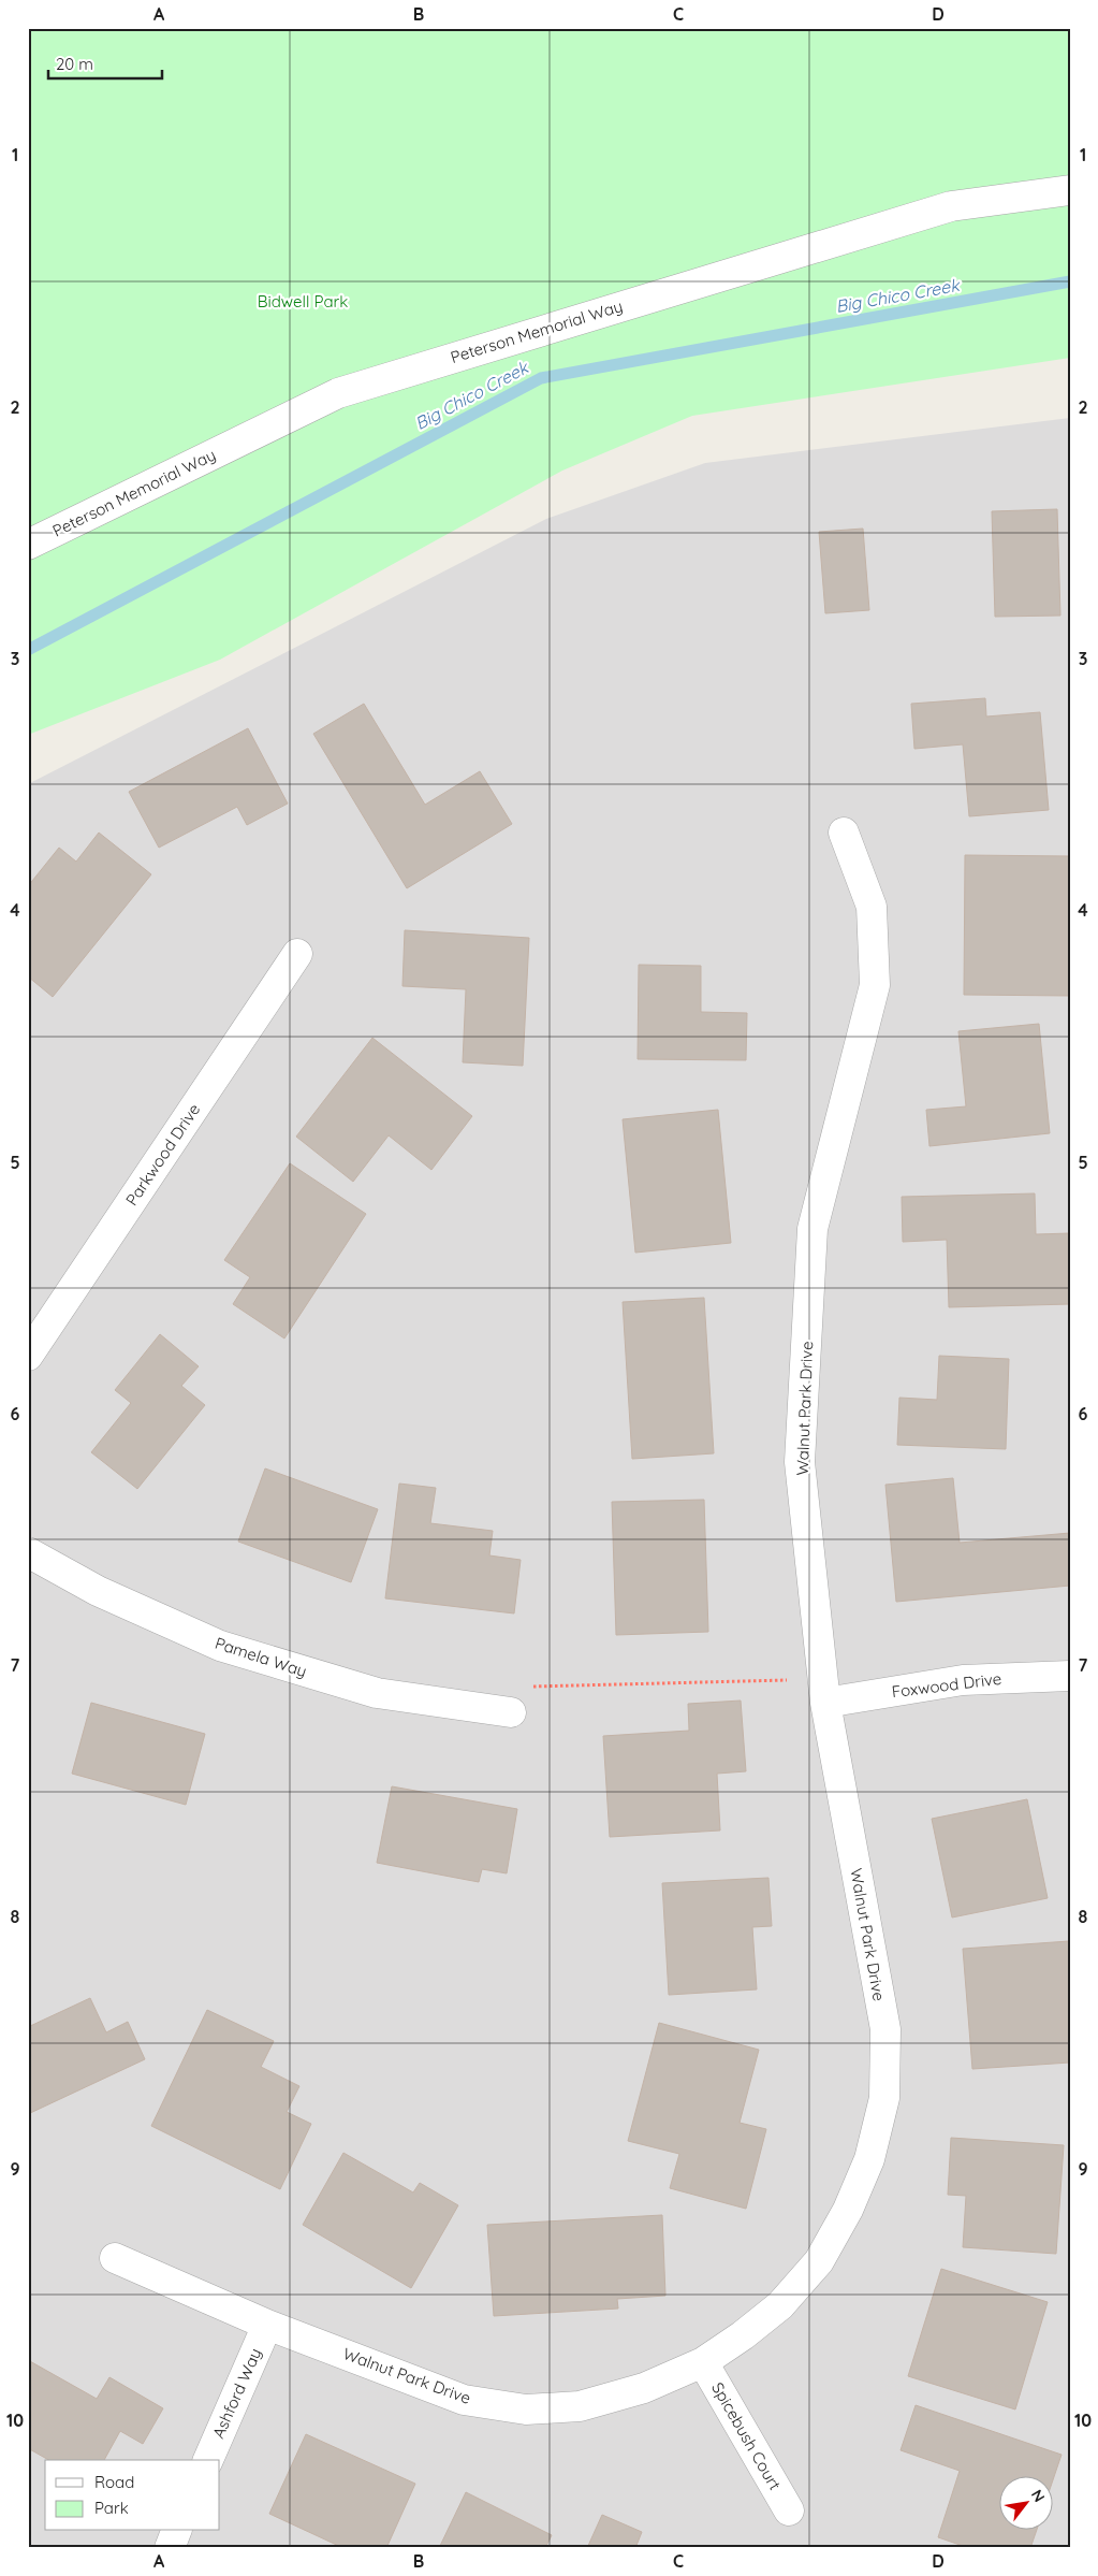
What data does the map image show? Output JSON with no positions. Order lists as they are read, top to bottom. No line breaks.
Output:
{"streets":{"street":["Peterson Memorial Way","Parkwood Drive","Walnut Park Drive","Pamela Way","Foxwood Drive","Ashford Way","Spicebush Court"]},"crossings":[["Walnut Park Drive","Foxwood Drive"],["Walnut Park Drive","Ashford Way"],["Walnut Park Drive","Spicebush Court"]],"water":["Big Chico Creek"],"parks":["Bidwell Park"],"legend":["Road","Park"],"scale_bar":"20 m","north":"top right","grid":{"columns":["A","B","C","D"],"rows":["1","2","3","4","5","6","7","8","9","10"]}}
